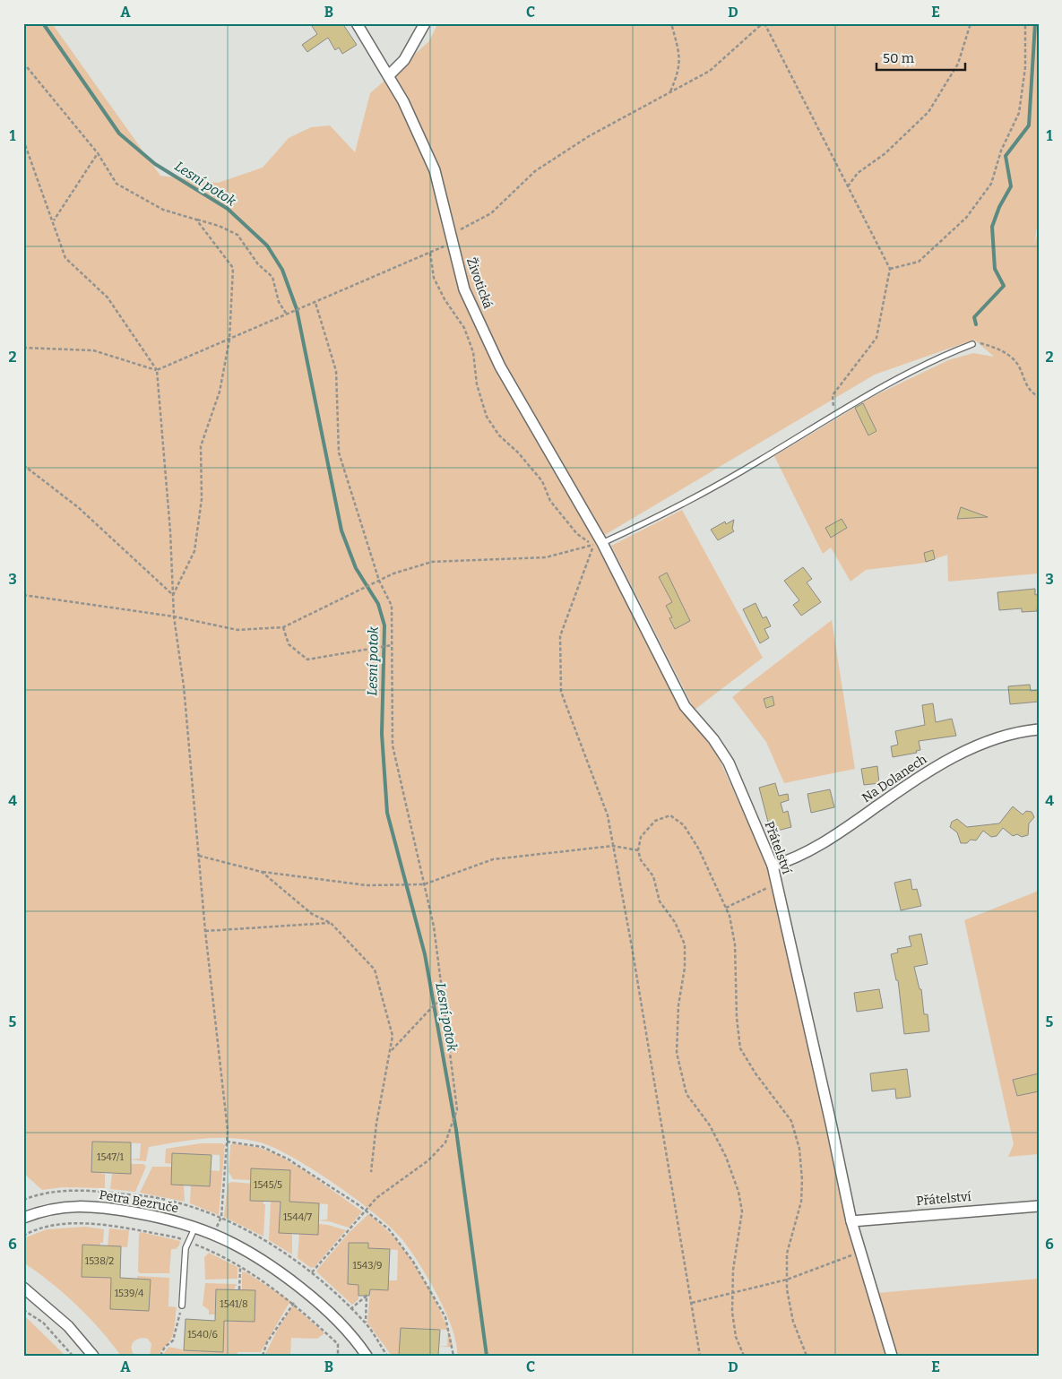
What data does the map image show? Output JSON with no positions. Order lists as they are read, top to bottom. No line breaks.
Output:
{"streets":{"street":["Životická","Na Dolanech","Přátelství","Petra Bezruče"]},"crossings":[["Životická","Přátelství"],["Na Dolanech","Přátelství"]],"water":["Lesní potok"],"house_numbers":["1547/1","1545/5","1544/7","1538/2","1543/9","1539/4","1541/8","1540/6"],"scale_bar":"50 m","grid":{"columns":["A","B","C","D","E"],"rows":["1","2","3","4","5","6"]}}
